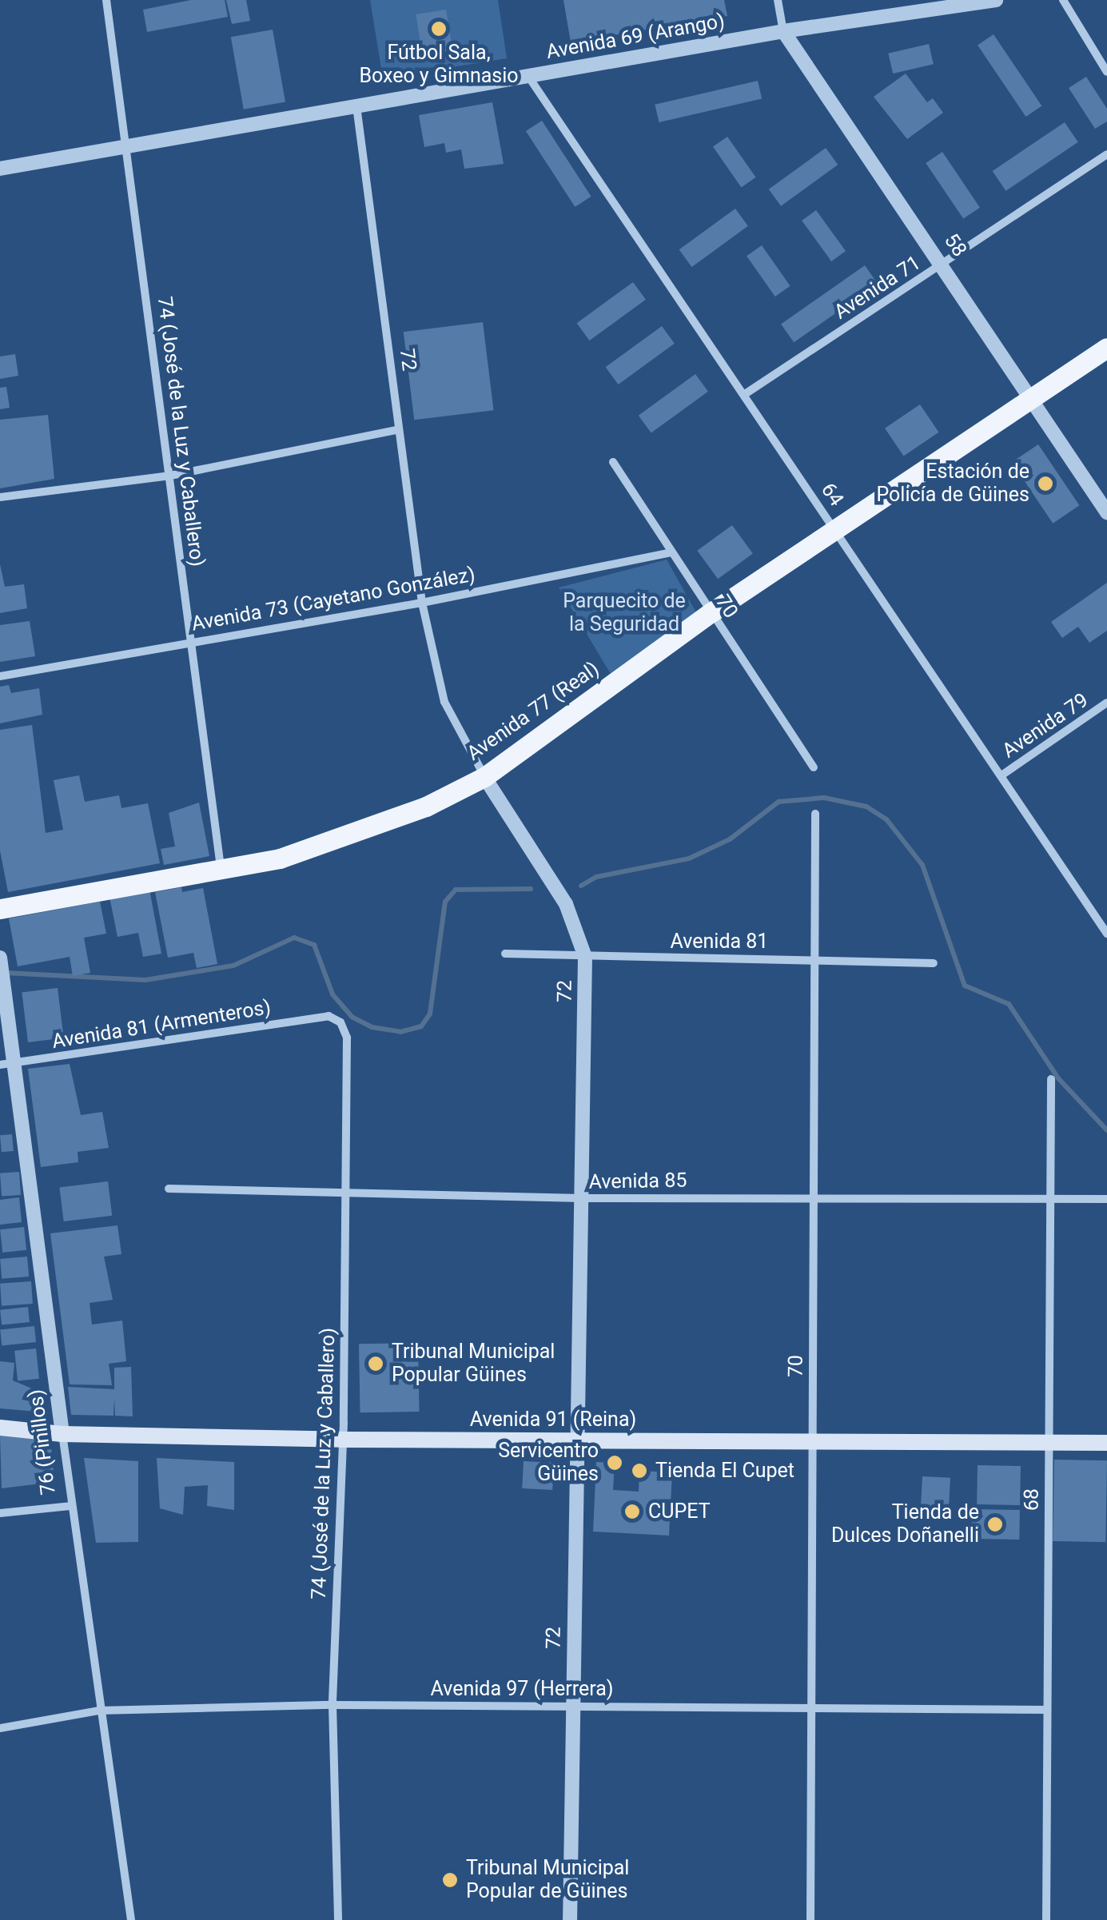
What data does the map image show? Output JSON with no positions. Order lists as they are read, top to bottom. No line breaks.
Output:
{"streets":{"main road":["Avenida 77 (Real)","Avenida 91 (Reina)"],"street":["Avenida 69 (Arango)","58","Avenida 71","72","74 (José de la Luz y Caballero)","64","Avenida 73 (Cayetano González)","70","Avenida 79","Avenida 81","Avenida 81 (Armenteros)","Avenida 85","76 (Pinillos)","68","Avenida 97 (Herrera)"]},"crossings":[["Avenida 69 (Arango)","58"],["Avenida 69 (Arango)","72"],["Avenida 69 (Arango)","74 (José de la Luz y Caballero)"],["Avenida 69 (Arango)","64"],["58","Avenida 71"],["58","Avenida 77 (Real)"],["Avenida 71","64"],["72","Avenida 73 (Cayetano González)"],["72","Avenida 77 (Real)"],["72","Avenida 81"],["72","Avenida 85"],["72","Avenida 91 (Reina)"],["72","Avenida 97 (Herrera)"],["74 (José de la Luz y Caballero)","Avenida 73 (Cayetano González)"],["74 (José de la Luz y Caballero)","Avenida 77 (Real)"],["74 (José de la Luz y Caballero)","Avenida 81 (Armenteros)"],["74 (José de la Luz y Caballero)","Avenida 85"],["74 (José de la Luz y Caballero)","Avenida 91 (Reina)"],["74 (José de la Luz y Caballero)","Avenida 97 (Herrera)"],["64","Avenida 77 (Real)"],["64","Avenida 79"],["Avenida 73 (Cayetano González)","70"],["70","Avenida 77 (Real)"],["70","Avenida 81"],["70","Avenida 85"],["70","Avenida 91 (Reina)"],["70","Avenida 97 (Herrera)"],["Avenida 81 (Armenteros)","76 (Pinillos)"],["Avenida 85","68"],["Avenida 91 (Reina)","76 (Pinillos)"],["Avenida 91 (Reina)","68"],["76 (Pinillos)","Avenida 97 (Herrera)"],["68","Avenida 97 (Herrera)"]],"parks":["Parquecito de la Seguridad"],"places":["Fútbol Sala, Boxeo y Gimnasio","Estación de Policía de Güines","Tribunal Municipal Popular Güines","Servicentro Güines","Tienda El Cupet","CUPET","Tienda de Dulces Doñanelli","Tribunal Municipal Popular de Güines"]}
